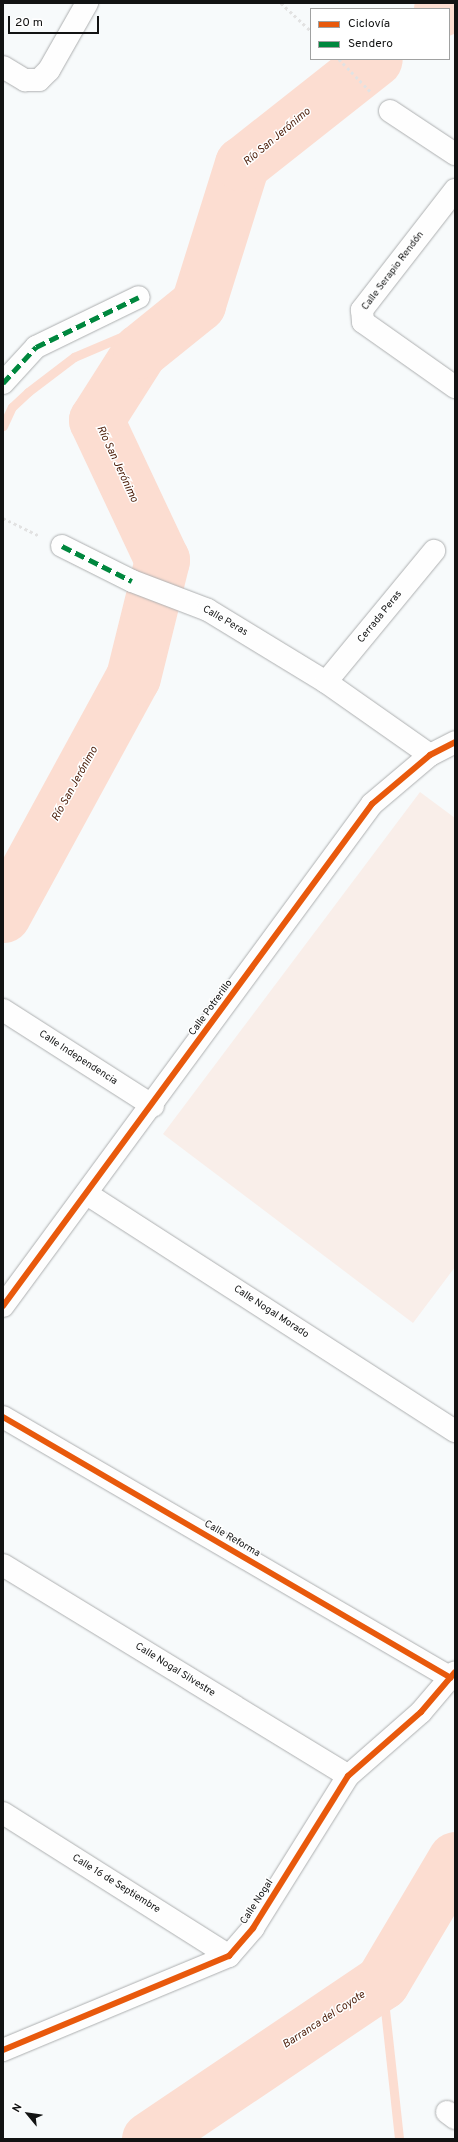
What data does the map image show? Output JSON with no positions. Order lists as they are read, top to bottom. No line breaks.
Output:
{"streets":{"street":["Calle Serapio Rendón","Cerrada Peras","Calle Peras","Calle Potrerillo","Calle Independencia","Calle Nogal Morado","Calle Reforma","Calle Nogal Silvestre","Calle 16 de Septiembre","Calle Nogal"]},"crossings":[["Cerrada Peras","Calle Peras"],["Calle Peras","Calle Potrerillo"],["Calle Potrerillo","Calle Independencia"],["Calle Potrerillo","Calle Nogal Morado"],["Calle Reforma","Calle Nogal"],["Calle Nogal Silvestre","Calle Nogal"],["Calle 16 de Septiembre","Calle Nogal"]],"water":["Río San Jerónimo","Barranca del Coyote"],"legend":["Ciclovía","Sendero"],"scale_bar":"20 m","north":"top left"}
